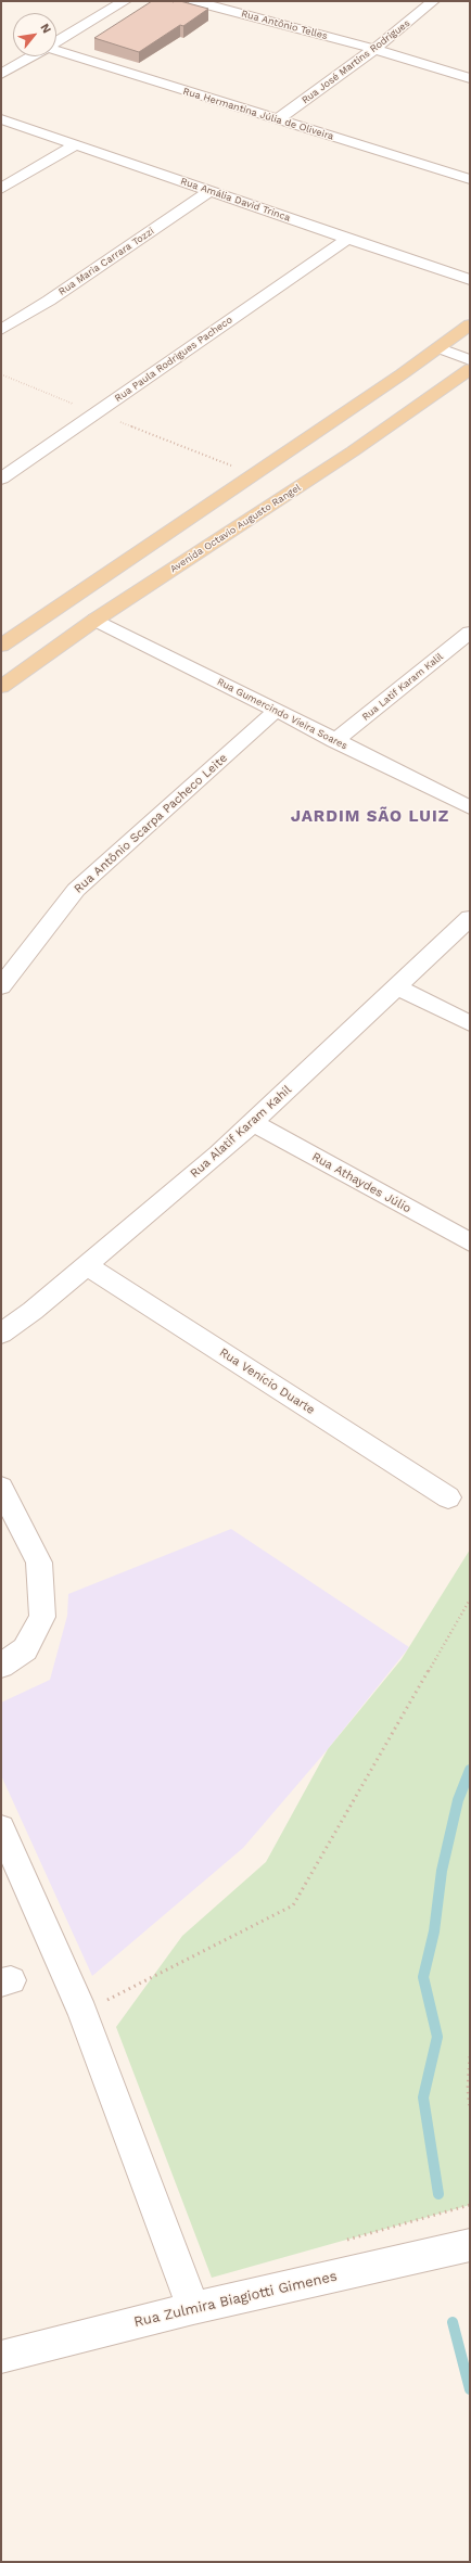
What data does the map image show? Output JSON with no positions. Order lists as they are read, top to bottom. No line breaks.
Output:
{"streets":{"main road":["Avenida Octavio Augusto Rangel"],"street":["Rua Antônio Telles","Rua José Martins Rodrigues","Rua Hermantina Júlia de Oliveira","Rua Amália David Trinca","Rua Maria Carrara Tozzi","Rua Paula Rodrigues Pacheco","Rua Latif Karam Kalil","Rua Gumercindo Vieira Soares","Rua Antônio Scarpa Pacheco Leite","Rua Alatif Karam Kahil","Rua Athaydes Júlio","Rua Venício Duarte","Rua Zulmira Biagiotti Gimenes"]},"crossings":[["Rua Antônio Telles","Rua José Martins Rodrigues"],["Rua José Martins Rodrigues","Rua Hermantina Júlia de Oliveira"],["Rua Amália David Trinca","Rua Maria Carrara Tozzi"],["Rua Amália David Trinca","Rua Paula Rodrigues Pacheco"],["Avenida Octavio Augusto Rangel","Rua Gumercindo Vieira Soares"],["Rua Latif Karam Kalil","Rua Gumercindo Vieira Soares"],["Rua Gumercindo Vieira Soares","Rua Antônio Scarpa Pacheco Leite"],["Rua Alatif Karam Kahil","Rua Athaydes Júlio"],["Rua Alatif Karam Kahil","Rua Venício Duarte"]],"districts":["JARDIM SÃO LUIZ"],"north":"top right"}
